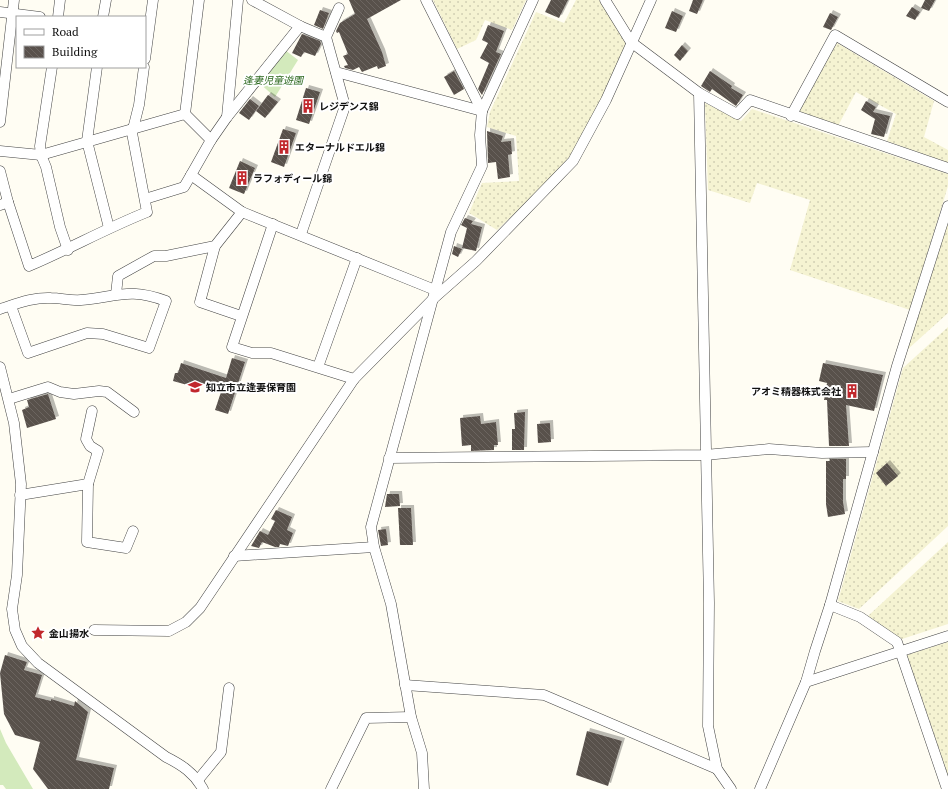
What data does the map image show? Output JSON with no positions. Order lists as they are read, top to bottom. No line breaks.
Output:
{"parks":["逢妻児童遊園"],"places":{"building":["レジデンス錦","エターナルドエル錦","ラフォディール錦","アオミ精器株式会社"],"school or university":["知立市立逢妻保育園"],"place":["金山揚水"]},"legend":["Road","Building"]}
